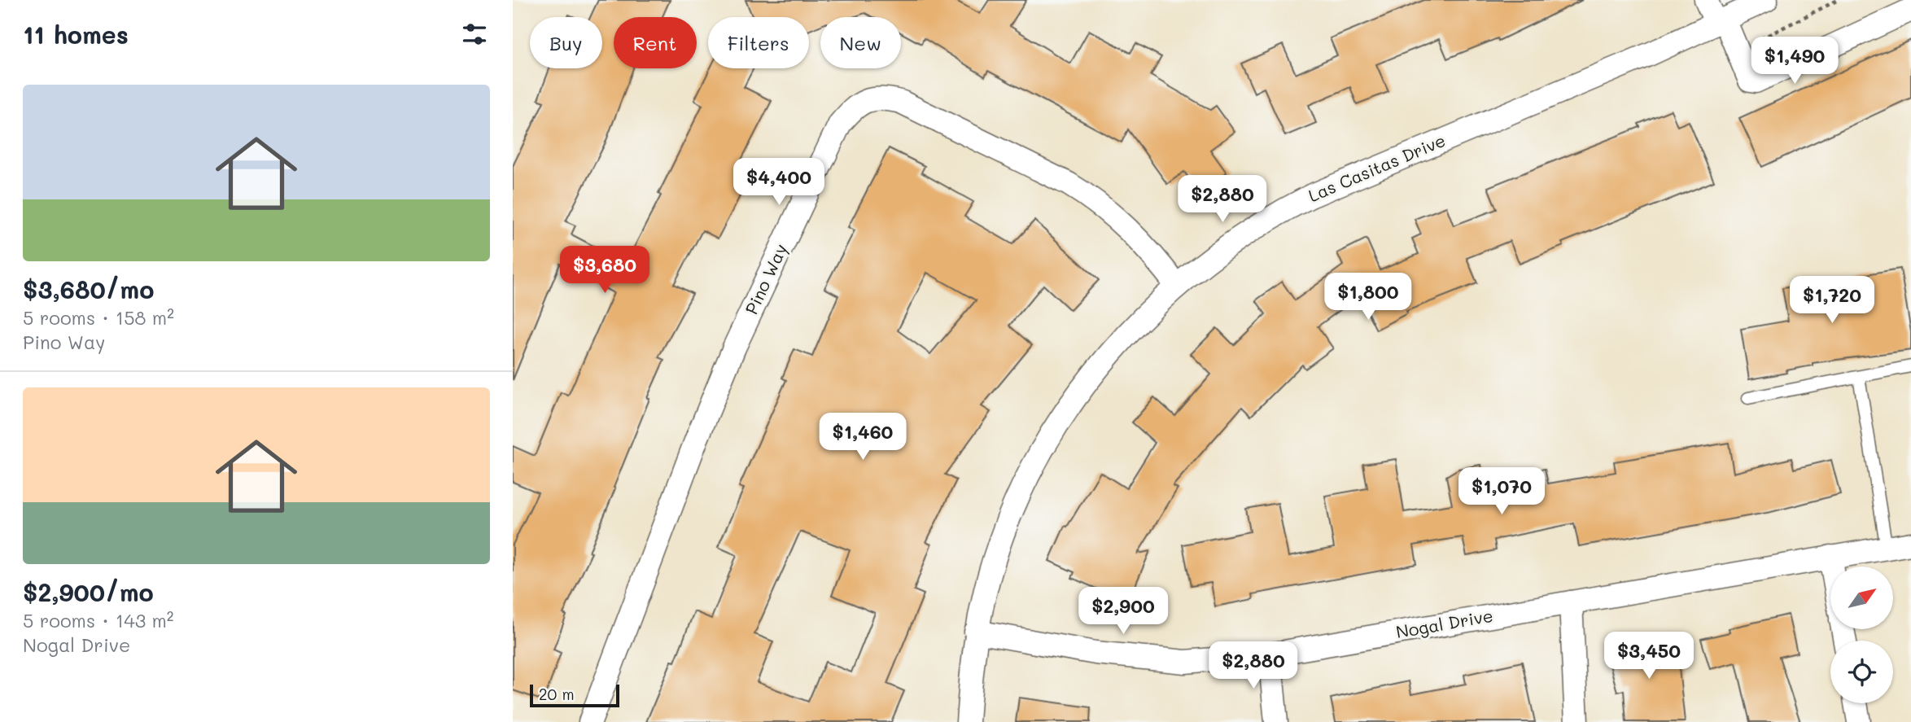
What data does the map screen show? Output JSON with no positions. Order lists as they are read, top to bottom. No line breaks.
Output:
{"streets":{"street":["Las Casitas Drive","Pino Way","Nogal Drive"]},"crossings":[["Las Casitas Drive","Pino Way"],["Las Casitas Drive","Nogal Drive"]],"scale_bar":"20 m","north":"top right","page":{"heading":"11 homes","chip":["Buy","Rent","Filters","New"],"price":["$1,490","$4,400","$2,880","$3,680","$1,800","$1,720","$1,460","$1,070","$2,900","$3,450","$2,880"],"list":[{"name":"$3,680/mo","note":"5 rooms · 158 m² · Pino Way"},{"name":"$2,900/mo","note":"5 rooms · 143 m² · Nogal Drive"}],"scale":"20 m"}}
